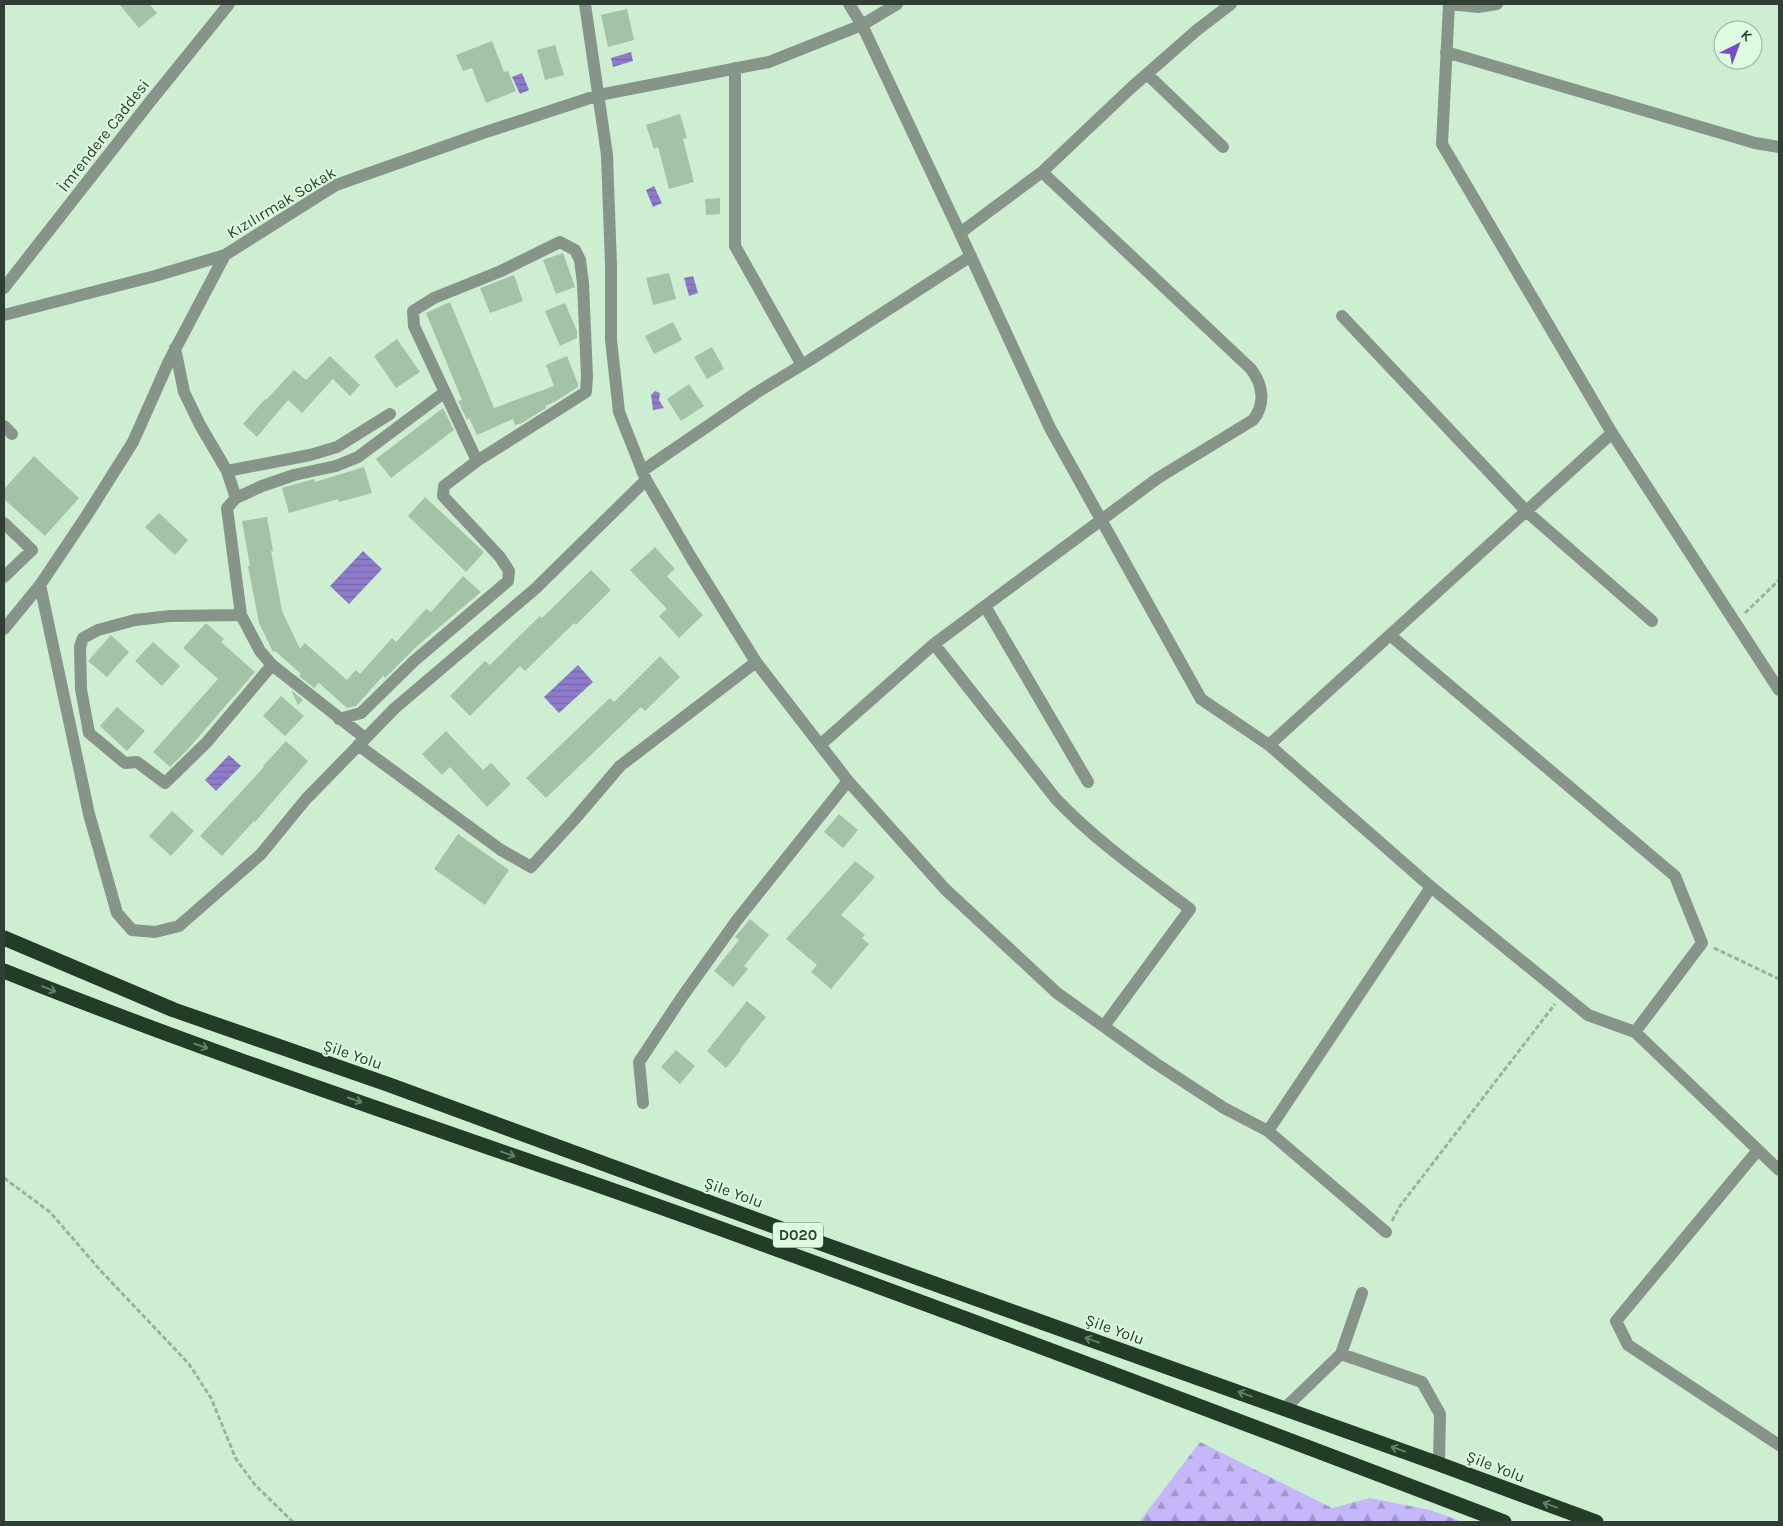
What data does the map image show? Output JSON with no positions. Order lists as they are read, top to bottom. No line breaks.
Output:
{"streets":{"highway":["Şile Yolu","D020"],"street":["İmrendere Caddesi","Kızılırmak Sokak"]},"north":"top right"}
